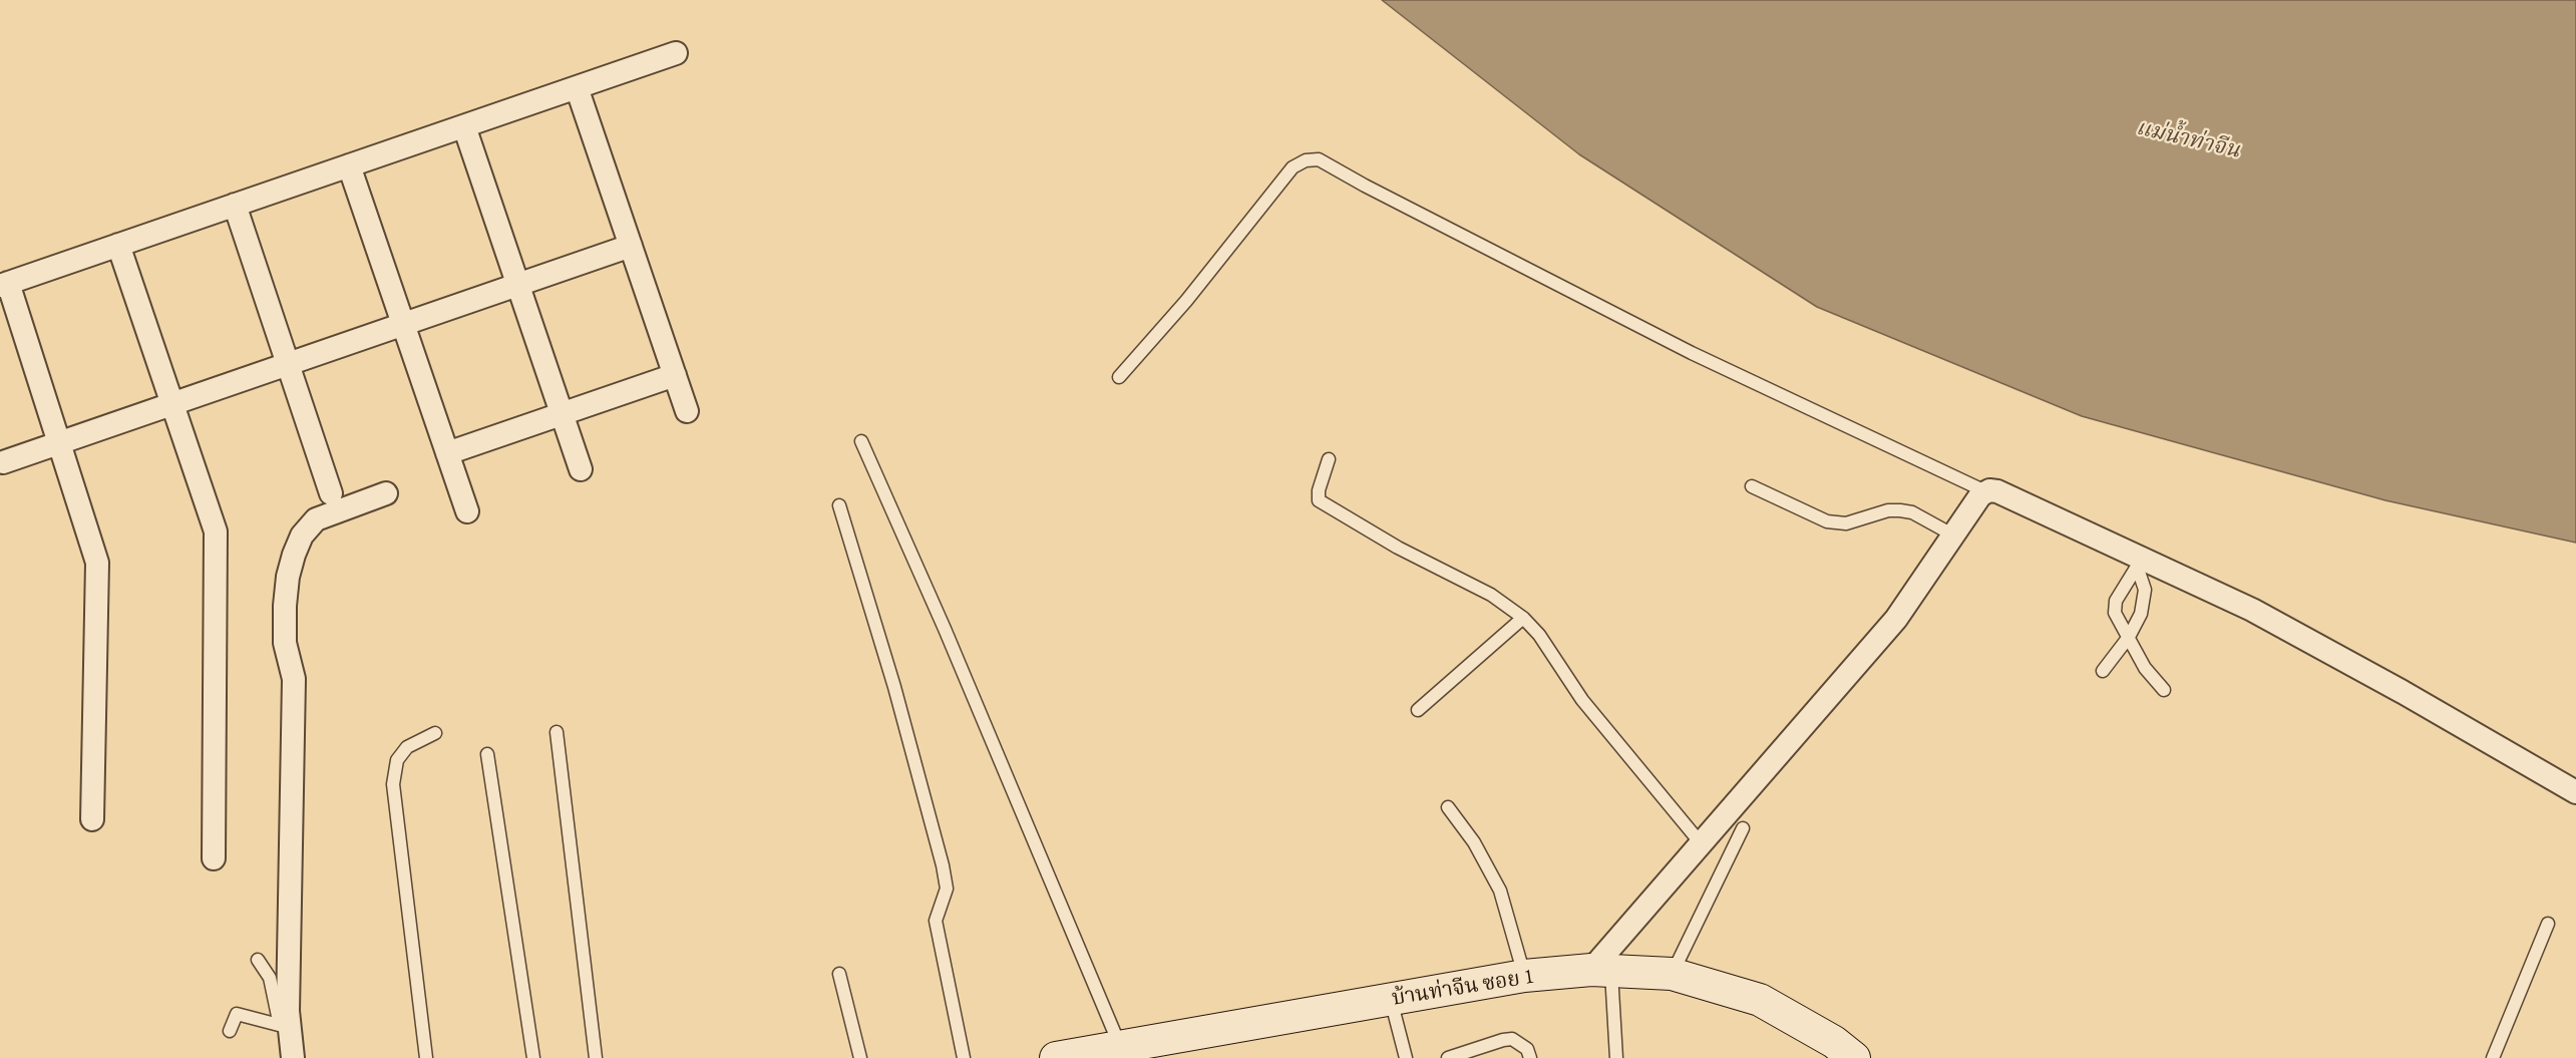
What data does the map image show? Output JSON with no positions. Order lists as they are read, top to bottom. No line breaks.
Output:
{"streets":{"street":["บ้านท่าจีน ซอย 1"]},"water":["แม่น้ำท่าจีน"]}
